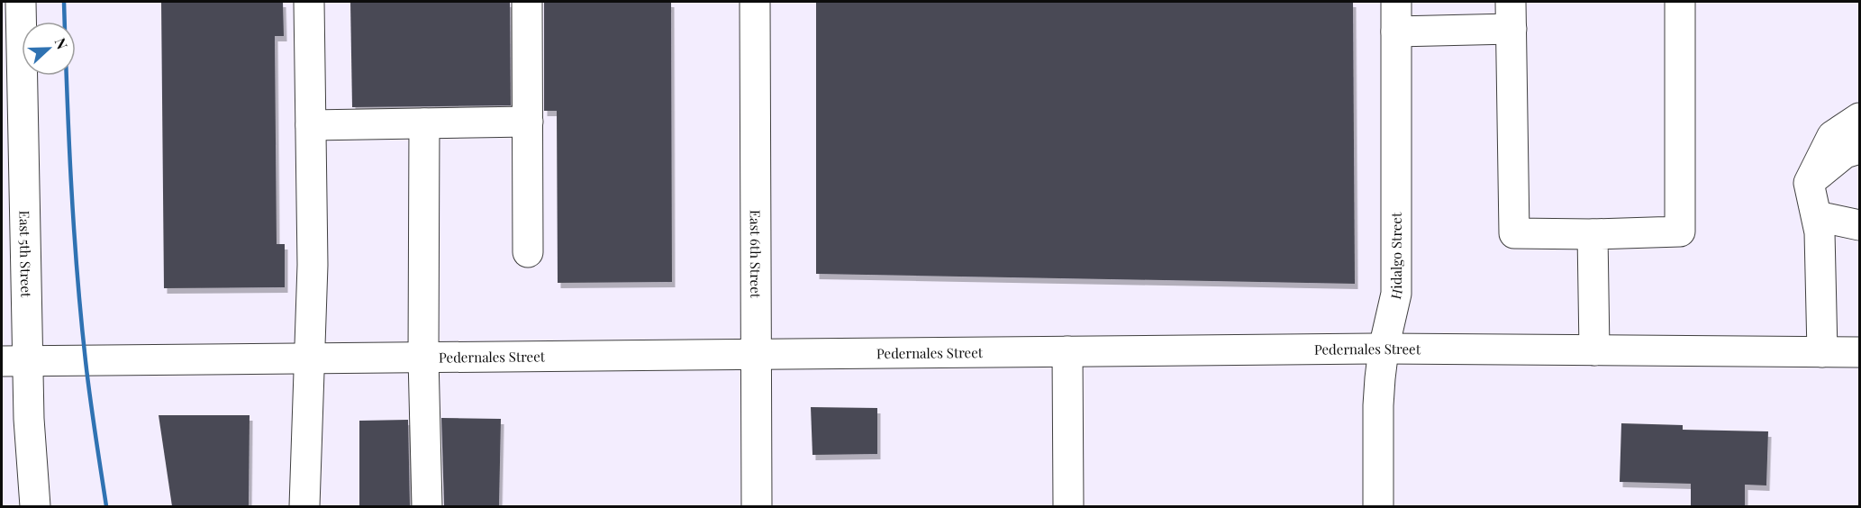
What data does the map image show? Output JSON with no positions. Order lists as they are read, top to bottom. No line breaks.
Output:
{"streets":{"street":["East 5th Street","East 6th Street","Hidalgo Street","Pedernales Street"]},"crossings":[["East 5th Street","Pedernales Street"],["East 6th Street","Pedernales Street"],["Hidalgo Street","Pedernales Street"]],"north":"right"}
